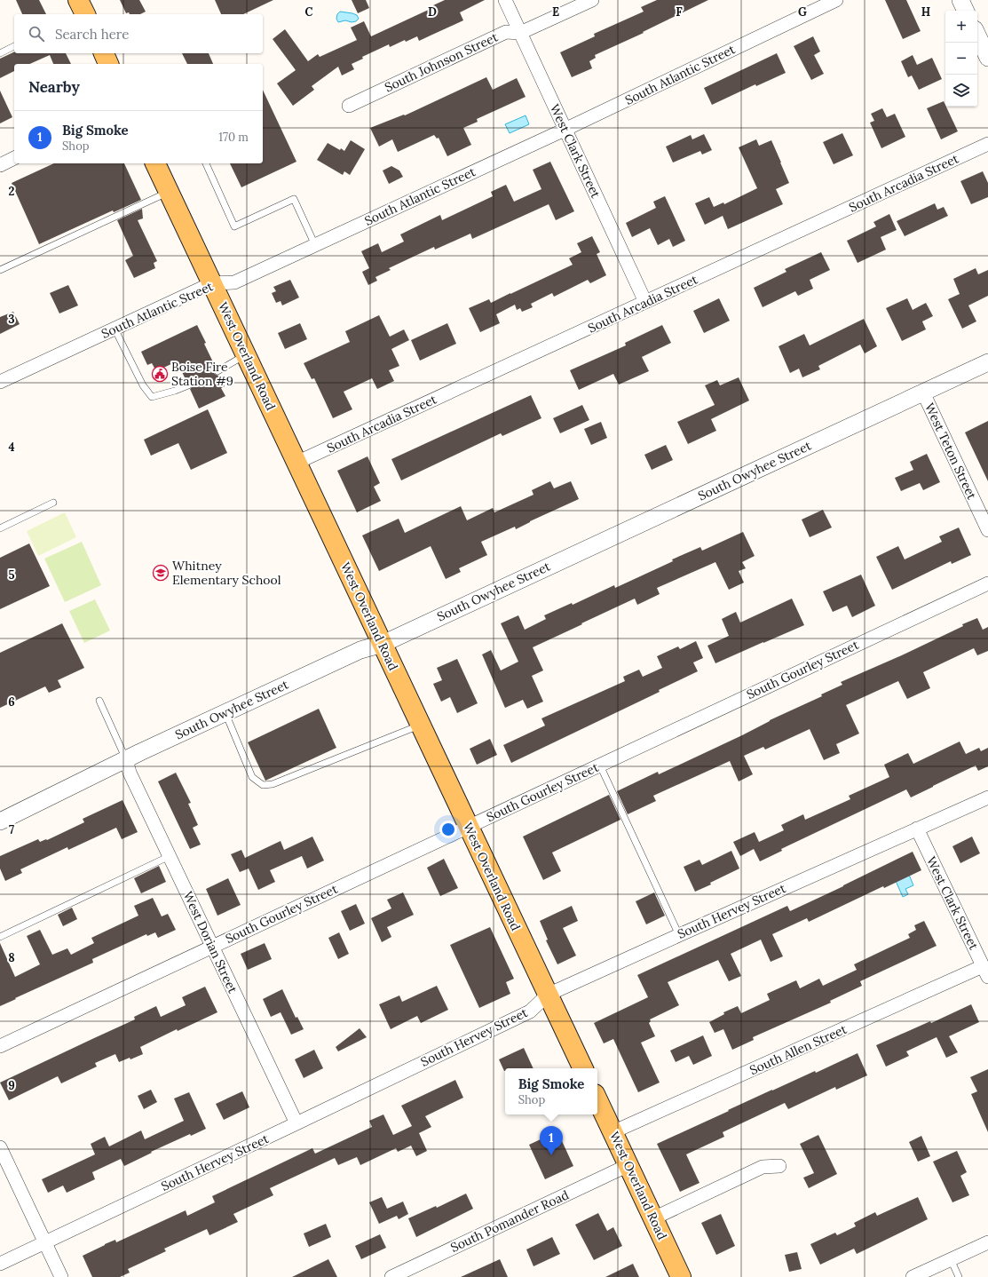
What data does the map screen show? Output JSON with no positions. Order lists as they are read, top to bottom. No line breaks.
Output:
{"streets":{"main road":["West Overland Road"],"street":["South Johnson Street","South Atlantic Street","West Clark Street","South Arcadia Street","West Teton Street","South Owyhee Street","South Gourley Street","South Hervey Street","West Dorian Street","South Allen Street","South Pomander Road"]},"crossings":[["South Johnson Street","West Clark Street"],["South Atlantic Street","West Clark Street"],["South Atlantic Street","West Overland Road"],["West Clark Street","South Arcadia Street"],["West Clark Street","South Hervey Street"],["West Clark Street","South Allen Street"],["South Arcadia Street","West Overland Road"],["West Overland Road","South Owyhee Street"],["West Overland Road","South Gourley Street"],["West Overland Road","South Hervey Street"],["West Overland Road","South Allen Street"],["West Overland Road","South Pomander Road"],["West Teton Street","South Owyhee Street"],["South Owyhee Street","West Dorian Street"],["South Gourley Street","West Dorian Street"],["South Hervey Street","West Dorian Street"]],"places":{"public building":["Boise Fire Station #9"],"school or university":["Whitney Elementary School"]},"page":{"map_buttons":["+","−"],"search":"Search here","heading":"Nearby","list":[{"mark":"1","name":"Big Smoke","note":"Shop","value":"170 m"}],"popup":["Big Smoke","Shop"],"pins":"1"},"grid":{"columns":["C","D","E","F","G","H"],"rows":["2","3","4","5","6","7","8","9"]}}
